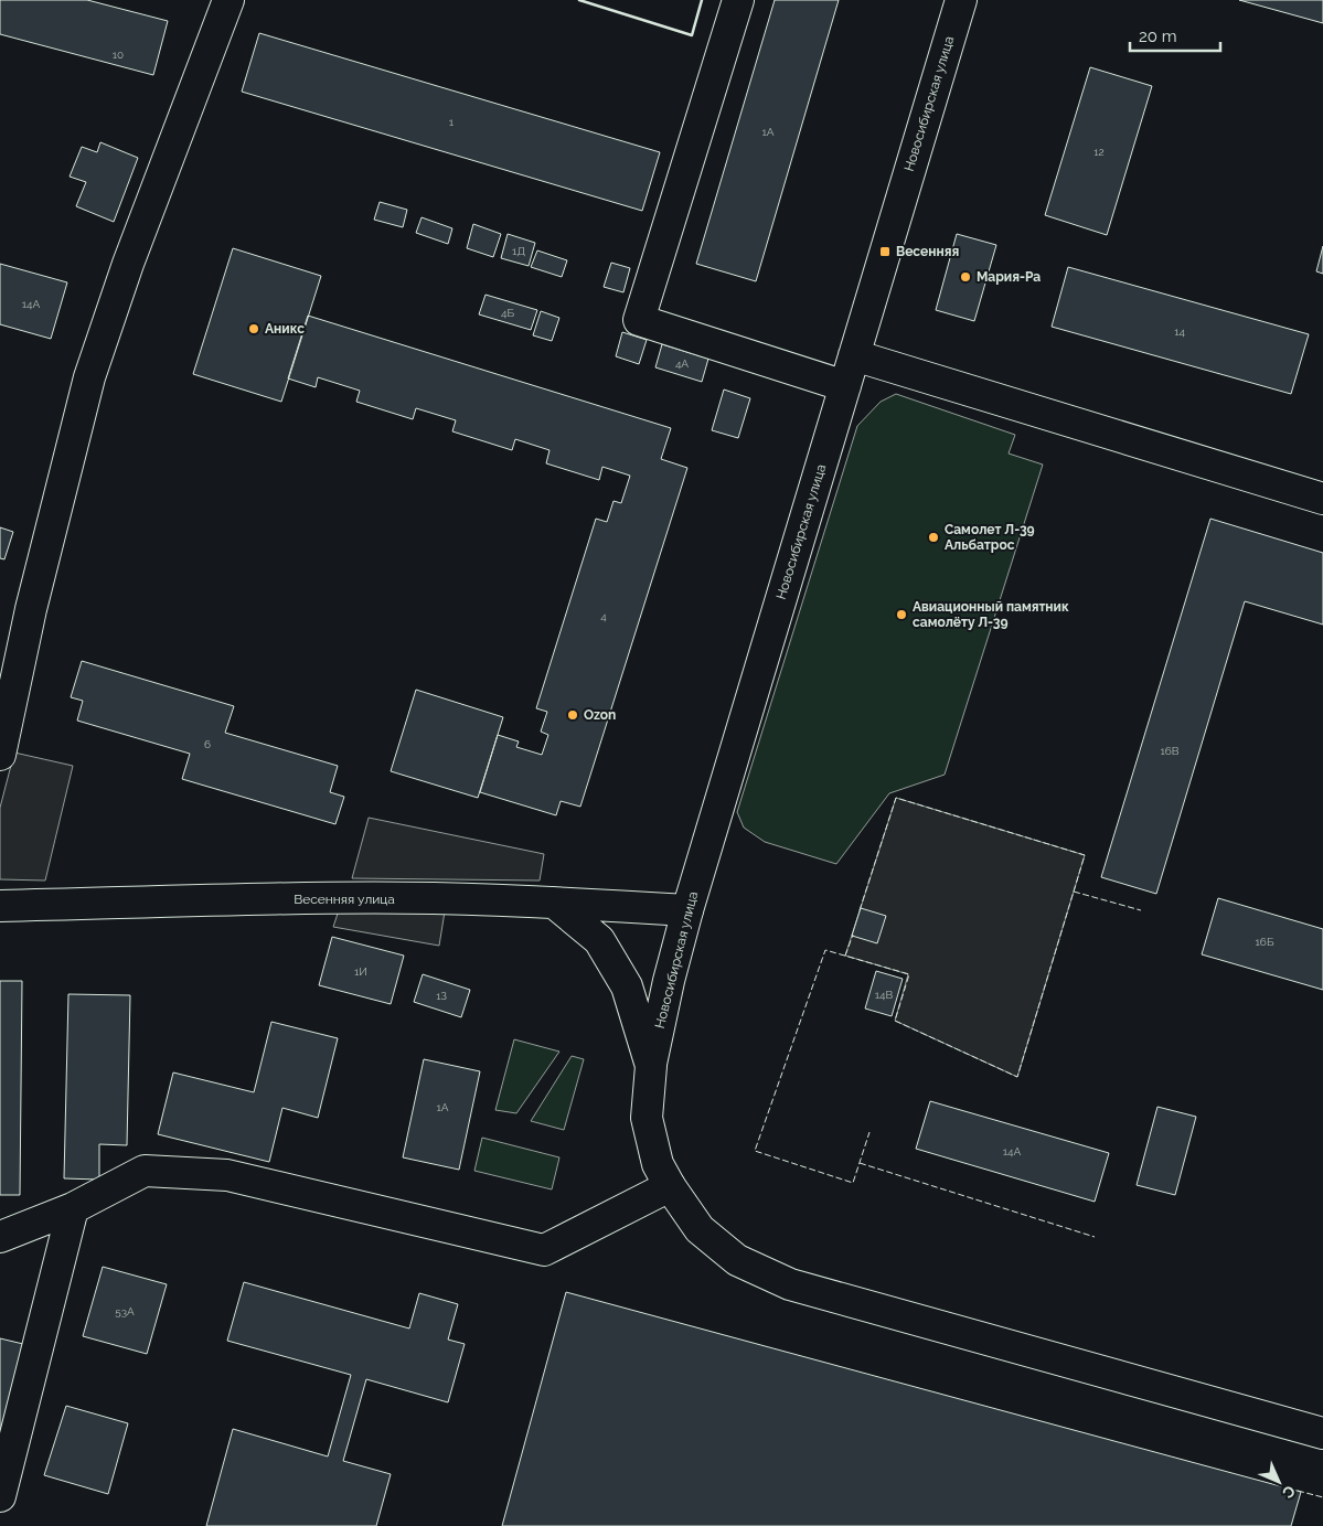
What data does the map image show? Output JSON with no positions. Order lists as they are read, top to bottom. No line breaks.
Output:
{"streets":{"main road":["Новосибирская улица","Весенняя улица"]},"crossings":[["Новосибирская улица","Весенняя улица"]],"places":{"transit":["Весенняя"],"other":["Мария-Ра","Аникс","Самолет Л-39 Альбатрос","Авиационный памятник самолёту Л-39","Ozon"]},"house_numbers":["10","1","1А","12","1Д","14А","4Б","14","4А","4","6","16В","16Б","1И","14В","1З","1А","14А","53А"],"scale_bar":"20 m","north":"bottom right"}
